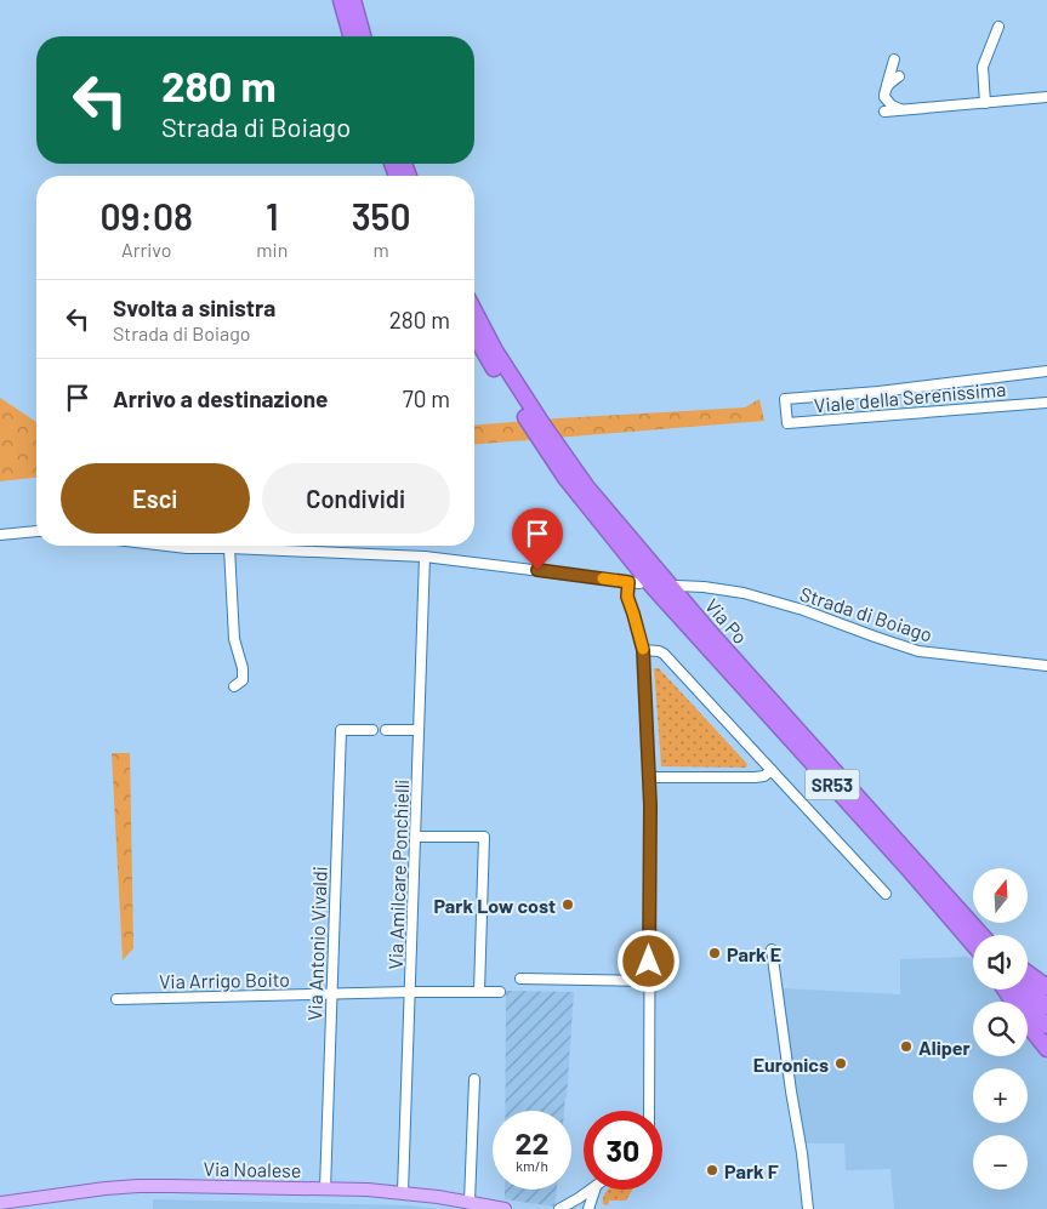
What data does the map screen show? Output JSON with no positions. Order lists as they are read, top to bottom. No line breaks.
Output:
{"streets":{"highway":["Via Po","SR53"],"main road":["Via Noalese"],"street":["Viale della Serenissima","Strada di Boiago","Via Amilcare Ponchielli","Via Antonio Vivaldi","Via Arrigo Boito"]},"crossings":[["Via Amilcare Ponchielli","Via Arrigo Boito"],["Via Amilcare Ponchielli","Via Noalese"],["Via Antonio Vivaldi","Via Arrigo Boito"],["Via Antonio Vivaldi","Via Noalese"]],"places":["Park Low cost","Park E","Aliper","Euronics","Park F"],"north":"top","page":{"turn":["280 m","Strada di Boiago"],"eta":["09:08","Arrivo","1","min","350","m"],"list":[{"name":"Svolta a sinistra","note":"Strada di Boiago","value":"280 m"},{"name":"Arrivo a destinazione","value":"70 m"}],"buttons":["Esci","Condividi"],"map_buttons":["+","−"],"speed":"22 km/h","limit":"30"}}
